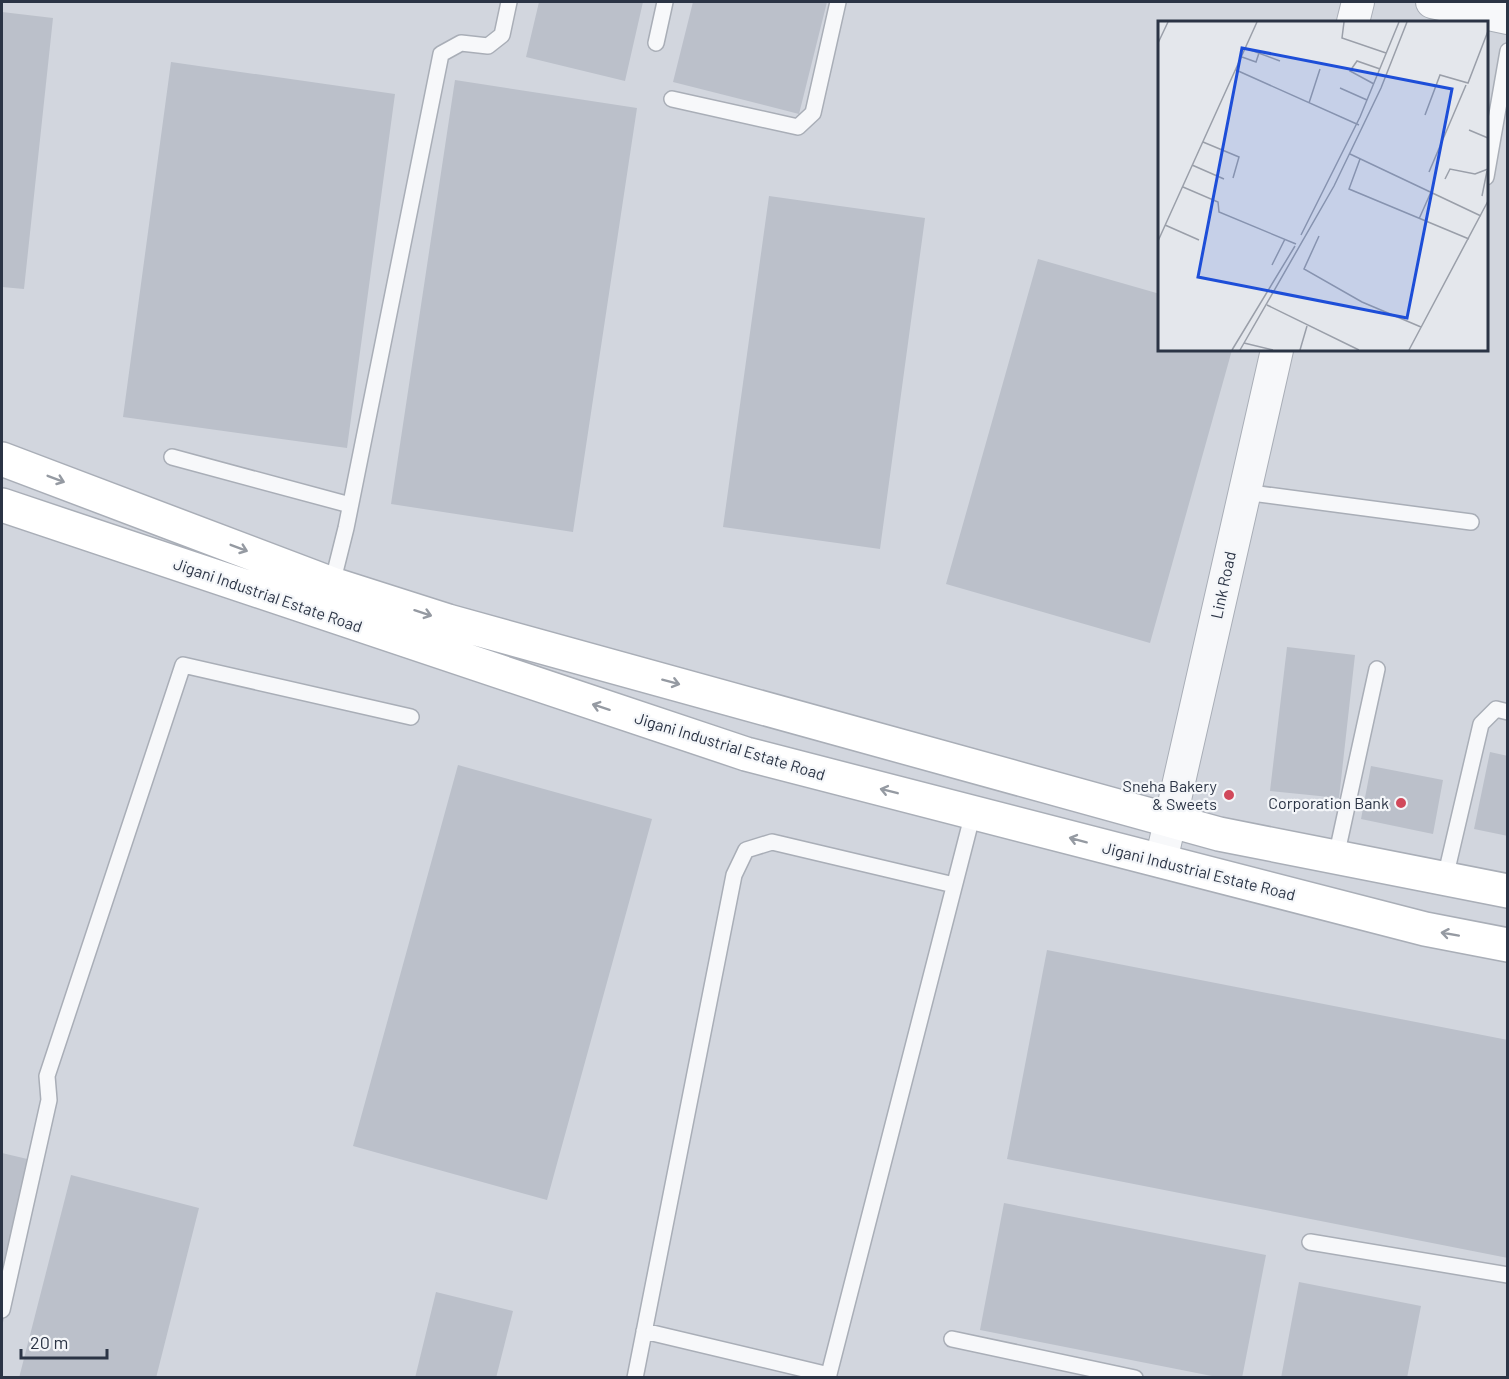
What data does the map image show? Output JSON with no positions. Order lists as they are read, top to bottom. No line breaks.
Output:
{"streets":{"main road":["Jigani Industrial Estate Road"],"street":["Link Road"]},"crossings":[["Link Road","Jigani Industrial Estate Road"]],"places":["Sneha Bakery & Sweets","Corporation Bank"],"scale_bar":"20 m"}
